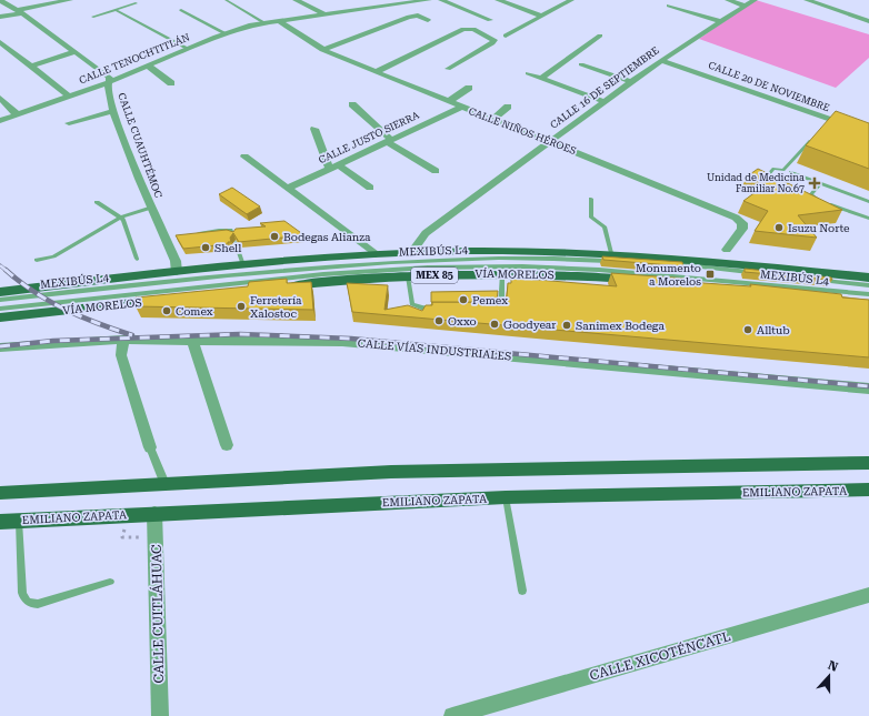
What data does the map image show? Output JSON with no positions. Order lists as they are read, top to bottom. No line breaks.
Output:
{"streets":{"main road":["VÍA MORELOS","MEX 85","EMILIANO ZAPATA"],"street":["CALLE TENOCHTITLÁN","CALLE 20 DE NOVIEMBRE","CALLE 16 DE SEPTIEMBRE","CALLE NIÑOS HÉROES","CALLE JUSTO SIERRA","CALLE CUAUHTÉMOC","CALLE VÍAS INDUSTRIALES","CALLE CUITLÁHUAC","CALLE XICOTÉNCATL"],"lane":["MEXIBÚS L4"]},"crossings":[["CALLE TENOCHTITLÁN","CALLE NIÑOS HÉROES"],["CALLE TENOCHTITLÁN","CALLE CUAUHTÉMOC"],["CALLE 20 DE NOVIEMBRE","CALLE 16 DE SEPTIEMBRE"],["CALLE 16 DE SEPTIEMBRE","CALLE NIÑOS HÉROES"],["CALLE 16 DE SEPTIEMBRE","VÍA MORELOS"],["CALLE NIÑOS HÉROES","CALLE JUSTO SIERRA"],["CALLE CUAUHTÉMOC","VÍA MORELOS"],["EMILIANO ZAPATA","CALLE CUITLÁHUAC"]],"places":{"health":["Unidad de Medicina Familiar No.67"],"other":["Isuzu Norte","Bodegas Alianza","Shell","Pemex","Ferretería Xalostoc","Comex","Oxxo","Goodyear","Sanimex Bodega","Alltub"],"transit":["Monumento a Morelos"]},"north":"top"}
